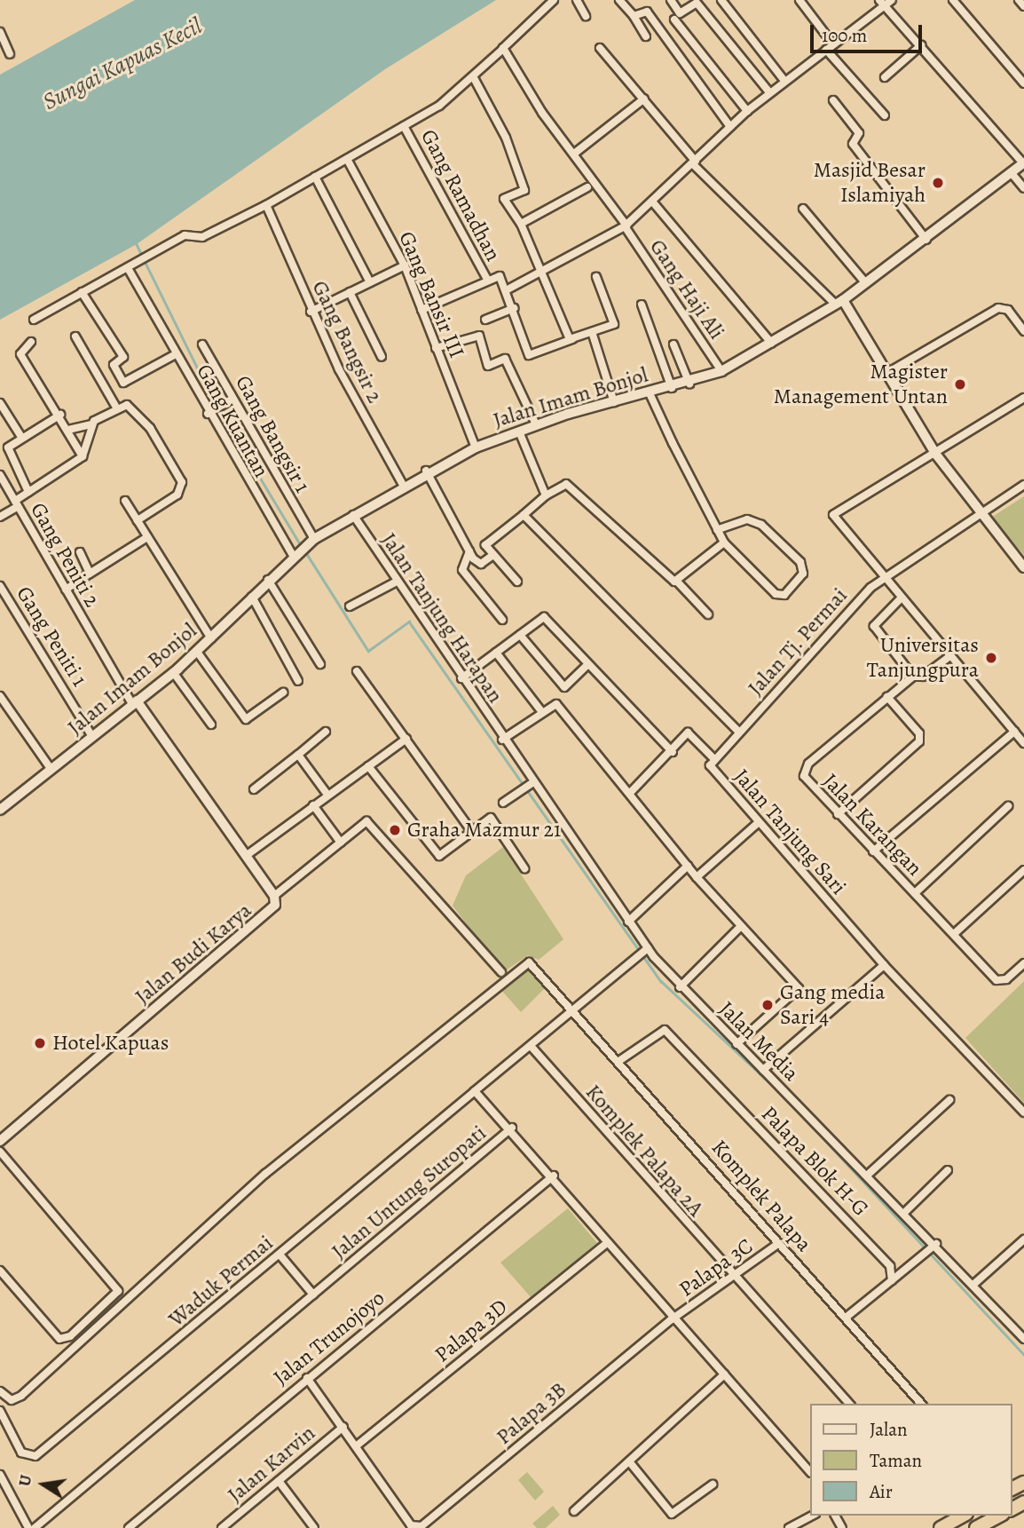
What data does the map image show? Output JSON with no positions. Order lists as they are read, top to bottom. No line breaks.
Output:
{"streets":{"main road":["Jalan Imam Bonjol"],"street":["Gang Ramadhan","Gang Haji Ali","Gang Bansir III","Gang Bangsir 2","Gang Kuantan","Gang Bangsir 1","Gang Peniti 2","Jalan Tanjung Harapan","Gang Peniti 1","Jalan Tj. Permai","Jalan Karangan","Jalan Tanjung Sari","Jalan Budi Karya","Jalan Media","Komplek Palapa 2A","Palapa Blok H-G","Jalan Untung Suropati","Komplek Palapa","Palapa 3C","Waduk Permai","Palapa 3D","Jalan Trunojoyo","Palapa 3B","Jalan Karvin"]},"crossings":[["Gang Haji Ali","Jalan Imam Bonjol"],["Gang Bansir III","Jalan Imam Bonjol"],["Gang Bangsir 2","Jalan Imam Bonjol"],["Jalan Imam Bonjol","Gang Kuantan"],["Jalan Imam Bonjol","Gang Bangsir 1"],["Jalan Imam Bonjol","Gang Peniti 2"],["Jalan Imam Bonjol","Jalan Tanjung Harapan"],["Jalan Imam Bonjol","Gang Peniti 1"],["Jalan Imam Bonjol","Jalan Budi Karya"],["Gang Peniti 2","Jalan Budi Karya"],["Jalan Tanjung Harapan","Jalan Media"],["Jalan Tj. Permai","Jalan Tanjung Sari"],["Jalan Media","Waduk Permai"],["Komplek Palapa 2A","Palapa 3C"],["Komplek Palapa 2A","Waduk Permai"],["Palapa Blok H-G","Komplek Palapa"],["Jalan Untung Suropati","Palapa 3C"],["Jalan Untung Suropati","Palapa 3D"],["Jalan Untung Suropati","Jalan Trunojoyo"],["Jalan Untung Suropati","Palapa 3B"],["Komplek Palapa","Palapa 3C"],["Komplek Palapa","Waduk Permai"],["Palapa 3C","Palapa 3B"],["Palapa 3D","Palapa 3B"]],"water":["Sungai Kapuas Kecil"],"places":["Masjid Besar Islamiyah","Magister Management Untan","Universitas Tanjungpura","Graha Mazmur 21","Gang media Sari 4","Hotel Kapuas"],"legend":["Jalan","Taman","Air"],"scale_bar":"100 m","north":"left"}
